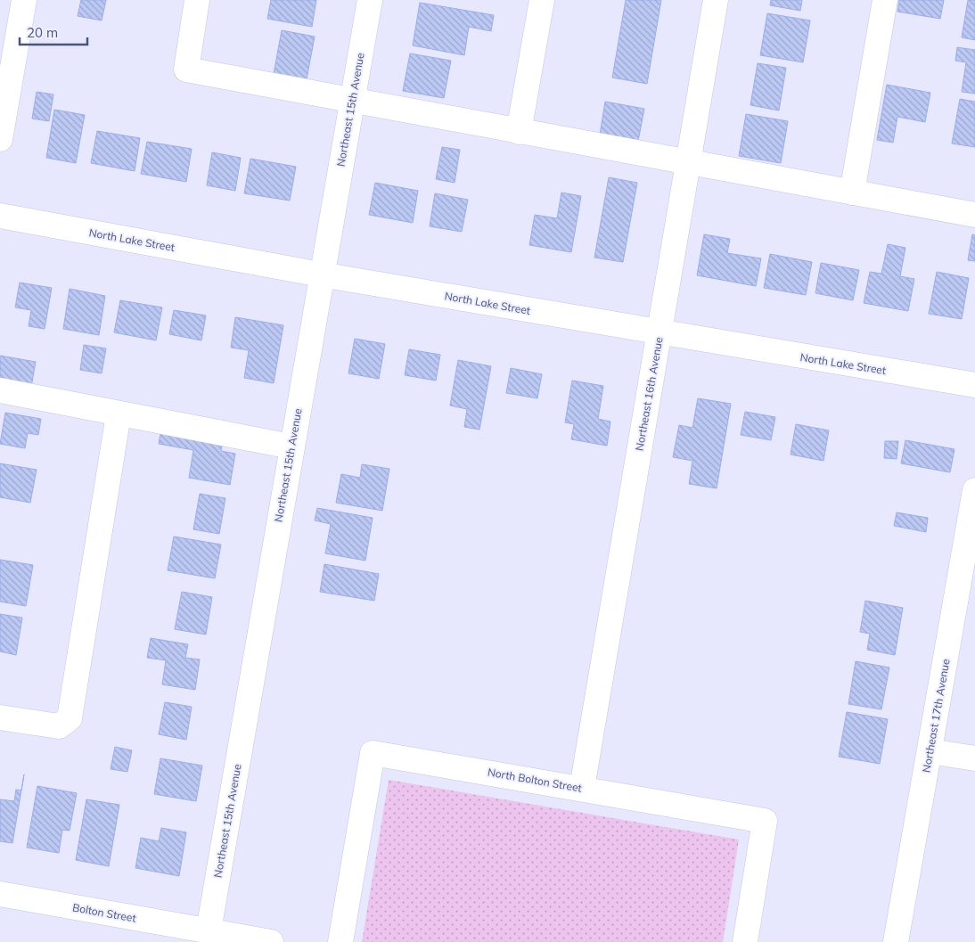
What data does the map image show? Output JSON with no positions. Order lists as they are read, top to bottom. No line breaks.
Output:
{"streets":{"street":["Northeast 15th Avenue","North Lake Street","Northeast 16th Avenue","Northeast 17th Avenue","North Bolton Street","Bolton Street"]},"crossings":[["Northeast 15th Avenue","North Lake Street"],["Northeast 15th Avenue","Bolton Street"],["North Lake Street","Northeast 16th Avenue"],["Northeast 16th Avenue","North Bolton Street"]],"scale_bar":"20 m"}
